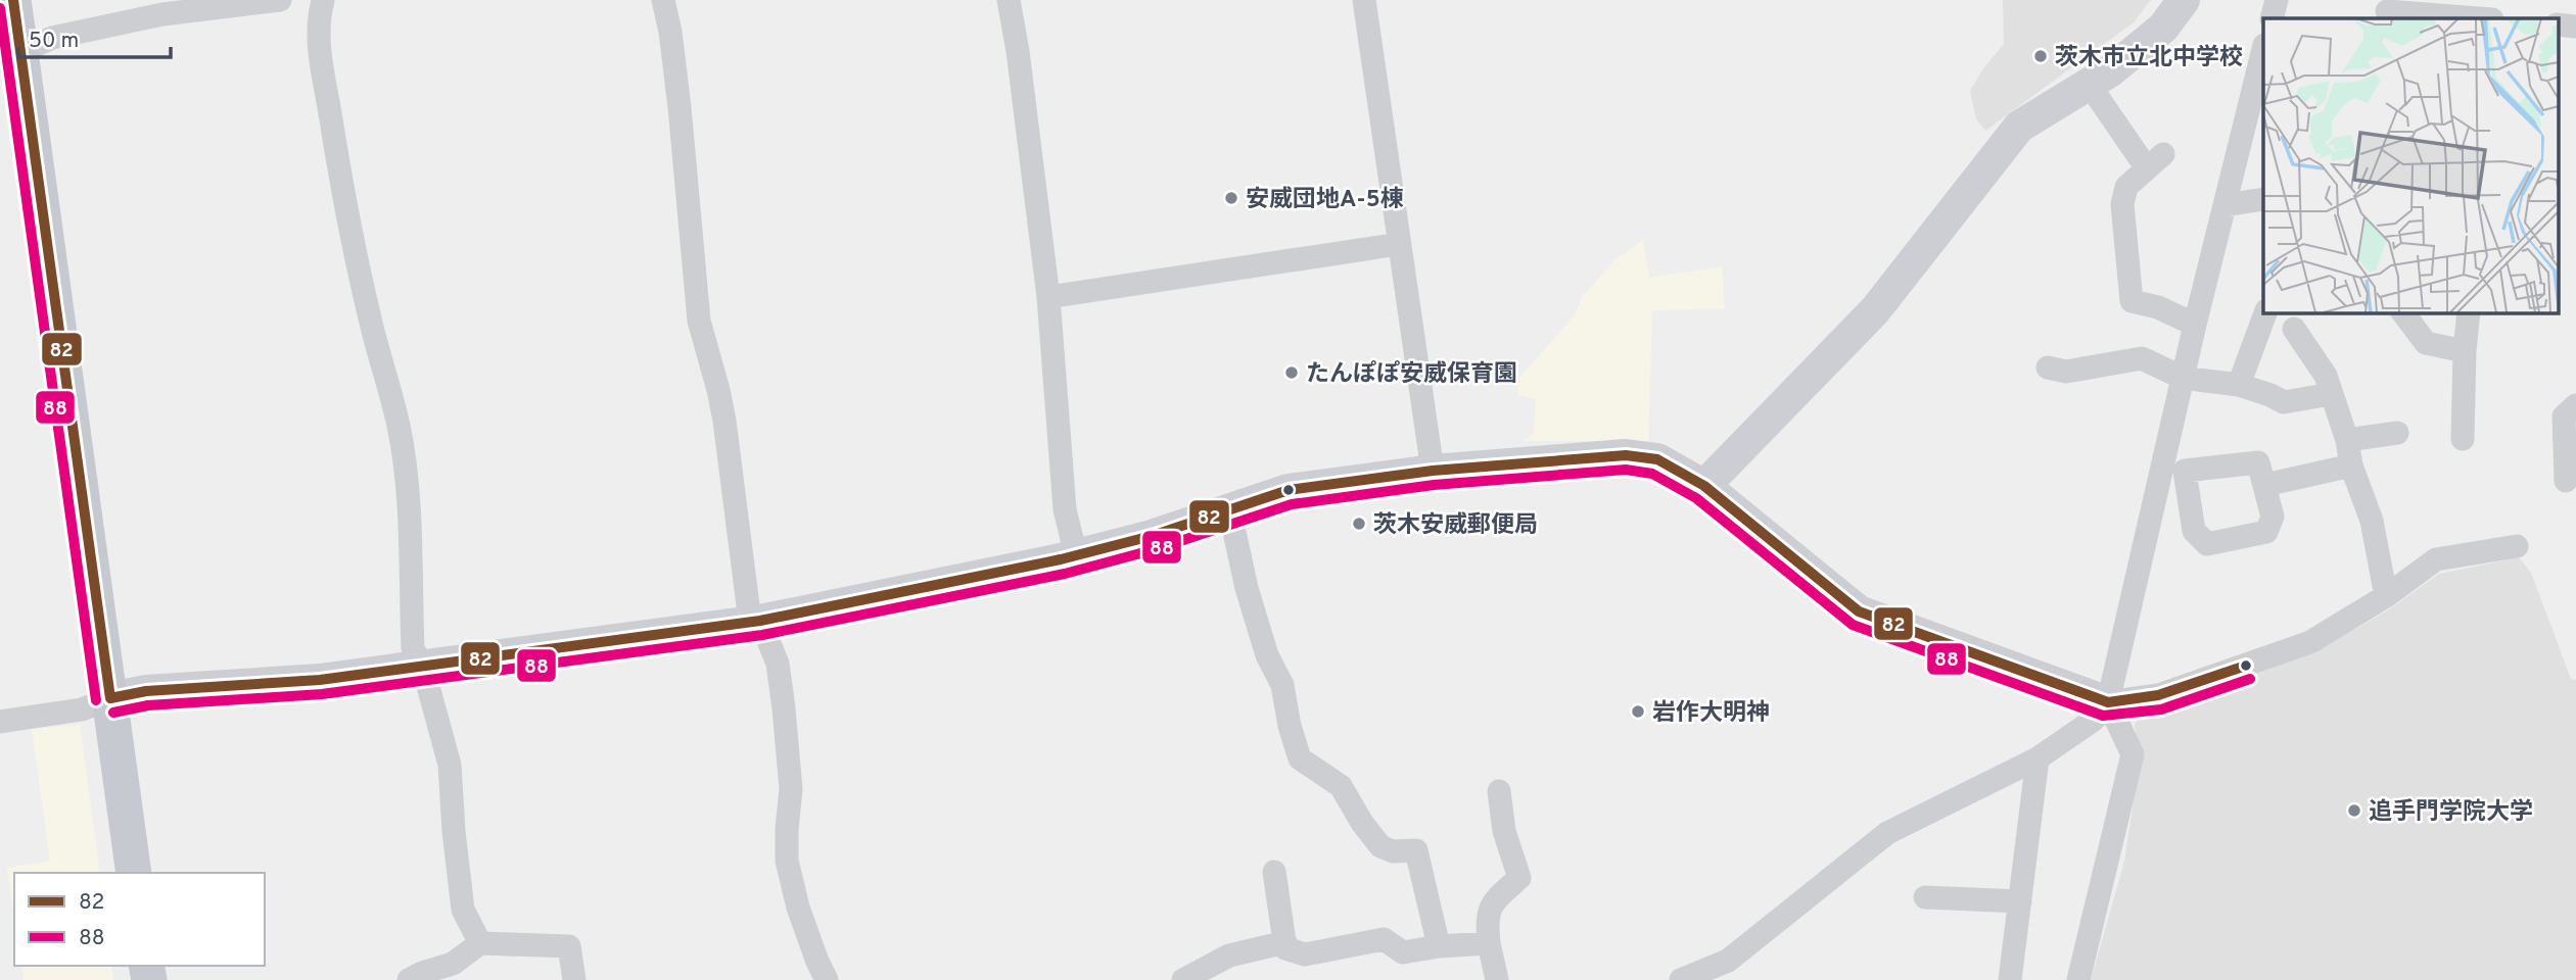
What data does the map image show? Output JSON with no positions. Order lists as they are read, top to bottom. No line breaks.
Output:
{"places":["茨木市立北中学校","安威団地A-5棟","たんぽぽ安威保育園","茨木安威郵便局","岩作大明神","追手門学院大学"],"lines":["transit line 82","transit line 88"],"legend":["82","88"],"scale_bar":"50 m"}
